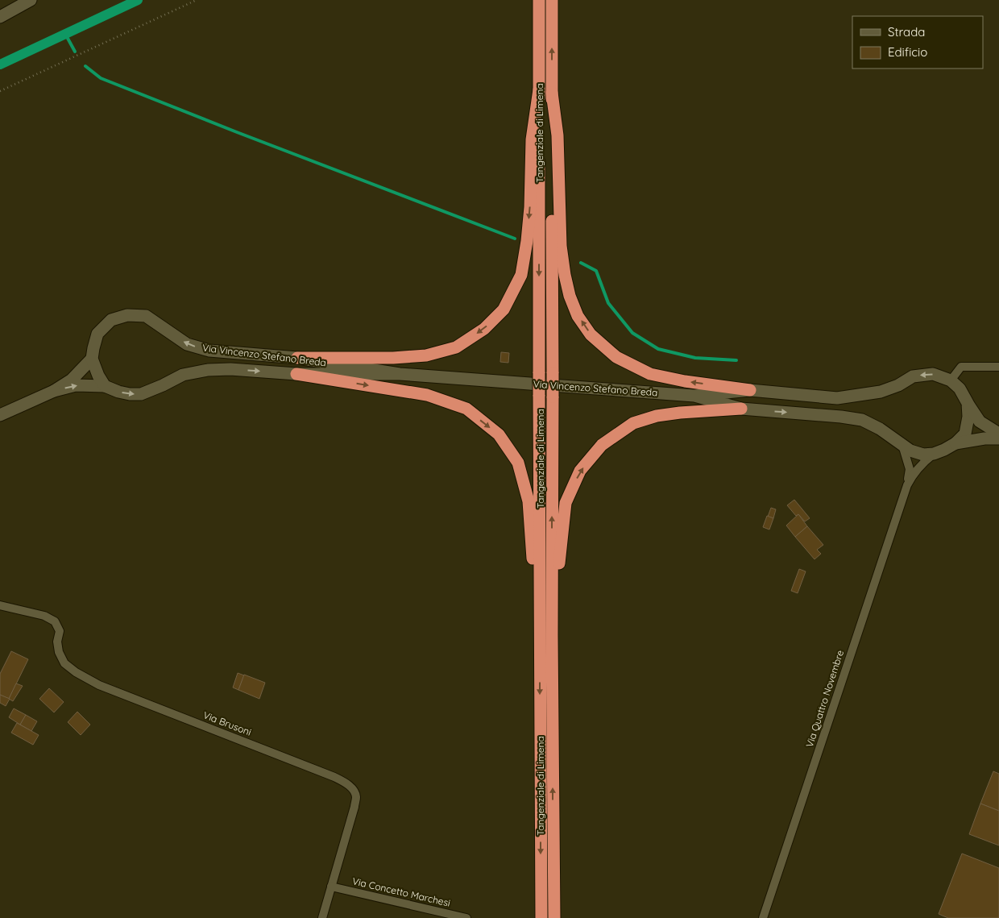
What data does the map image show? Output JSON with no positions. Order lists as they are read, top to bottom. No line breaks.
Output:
{"streets":{"highway":["Tangenziale di Limena"],"street":["Via Vincenzo Stefano Breda","Via Quattro Novembre","Via Brusoni","Via Concetto Marchesi"]},"crossings":[["Via Vincenzo Stefano Breda","Via Quattro Novembre"],["Via Brusoni","Via Concetto Marchesi"]],"legend":["Strada","Edificio"]}
